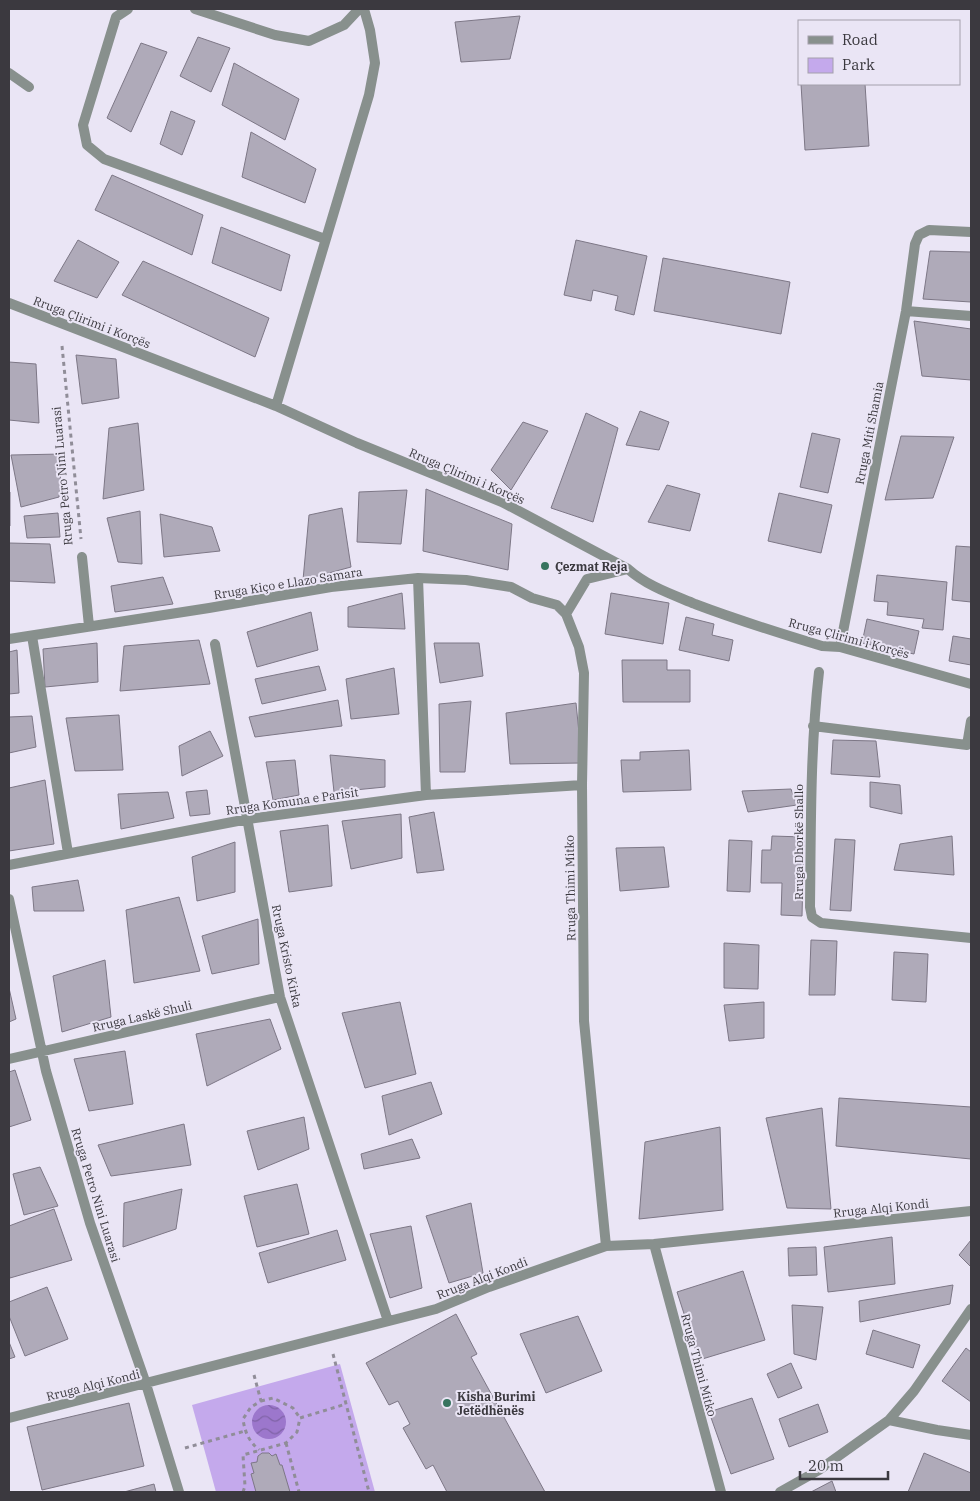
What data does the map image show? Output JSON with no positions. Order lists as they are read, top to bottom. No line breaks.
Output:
{"streets":{"street":["Rruga Çlirimi i Korçës","Rruga Miti Shamia","Rruga Petro Nini Luarasi","Rruga Kiço e Llazo Samara","Rruga Komuna e Parisit","Rruga Dhorkë Shallo","Rruga Thimi Mitko","Rruga Kristo Kirka","Rruga Laskë Shuli","Rruga Alqi Kondi"]},"crossings":[["Rruga Çlirimi i Korçës","Rruga Miti Shamia"],["Rruga Çlirimi i Korçës","Rruga Petro Nini Luarasi"],["Rruga Petro Nini Luarasi","Rruga Kiço e Llazo Samara"],["Rruga Petro Nini Luarasi","Rruga Laskë Shuli"],["Rruga Petro Nini Luarasi","Rruga Alqi Kondi"],["Rruga Kiço e Llazo Samara","Rruga Thimi Mitko"],["Rruga Komuna e Parisit","Rruga Thimi Mitko"],["Rruga Komuna e Parisit","Rruga Kristo Kirka"],["Rruga Thimi Mitko","Rruga Alqi Kondi"],["Rruga Kristo Kirka","Rruga Laskë Shuli"],["Rruga Kristo Kirka","Rruga Alqi Kondi"]],"places":["Çezmat Reja","Kisha Burimi Jetëdhënës"],"legend":["Road","Park"],"scale_bar":"20 m"}
